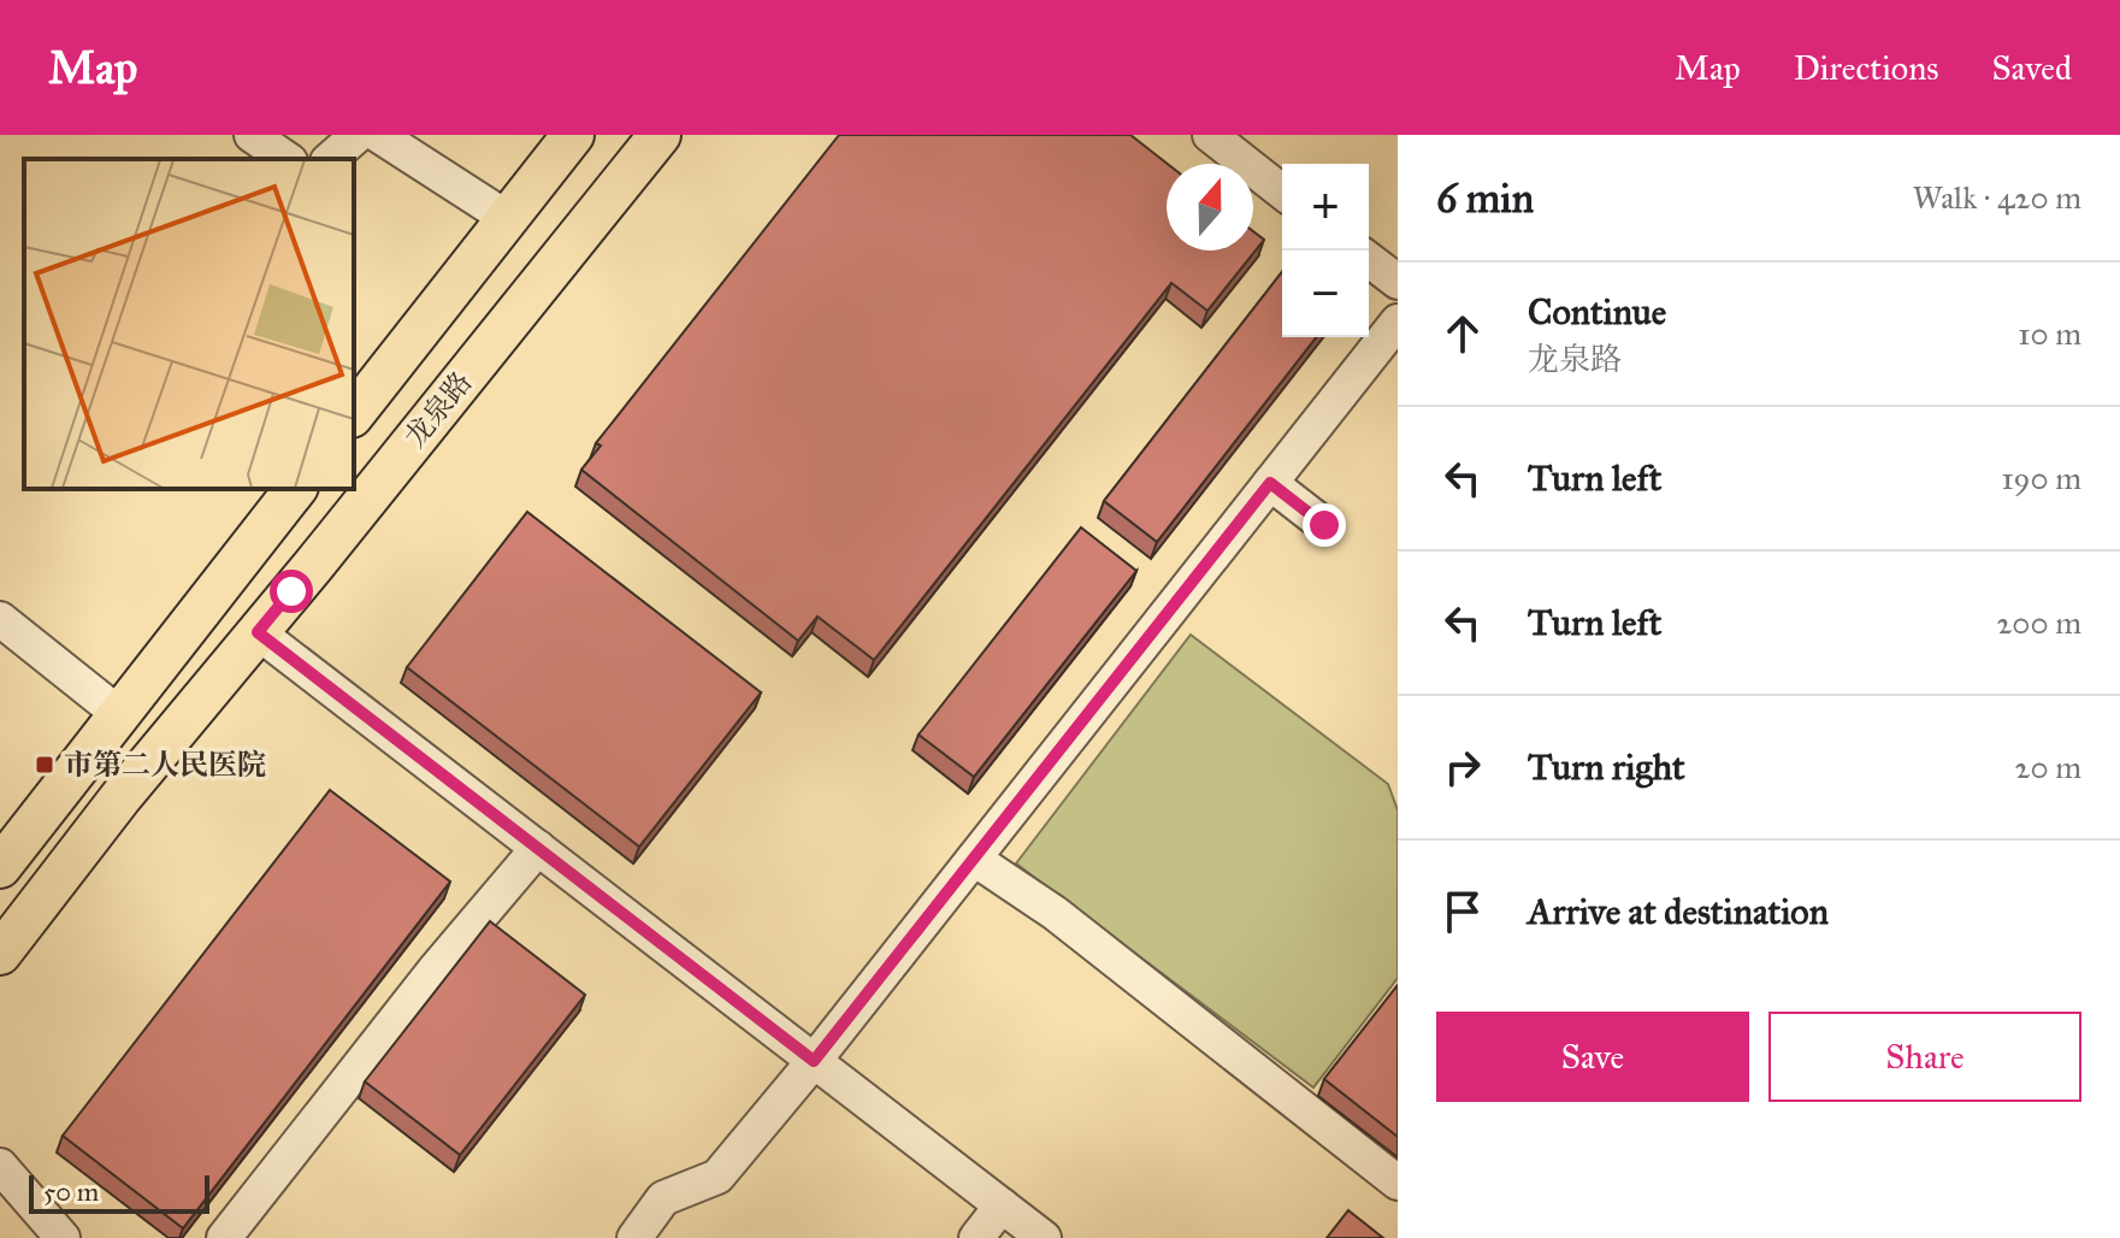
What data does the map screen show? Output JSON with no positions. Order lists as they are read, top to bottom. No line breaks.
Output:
{"streets":{"main road":["龙泉路"]},"places":{"transit":["市第二人民医院"]},"scale_bar":"50 m","north":"top","page":{"header":"Map","nav":["Map","Directions","Saved"],"heading":["6 min","Walk · 420 m"],"map_buttons":["+","−"],"list":[["Continue","龙泉路","10 m"],["Turn left","190 m"],["Turn left","200 m"],["Turn right","20 m"],"Arrive at destination"],"buttons":["Save","Share"],"scale":"50 m"}}
